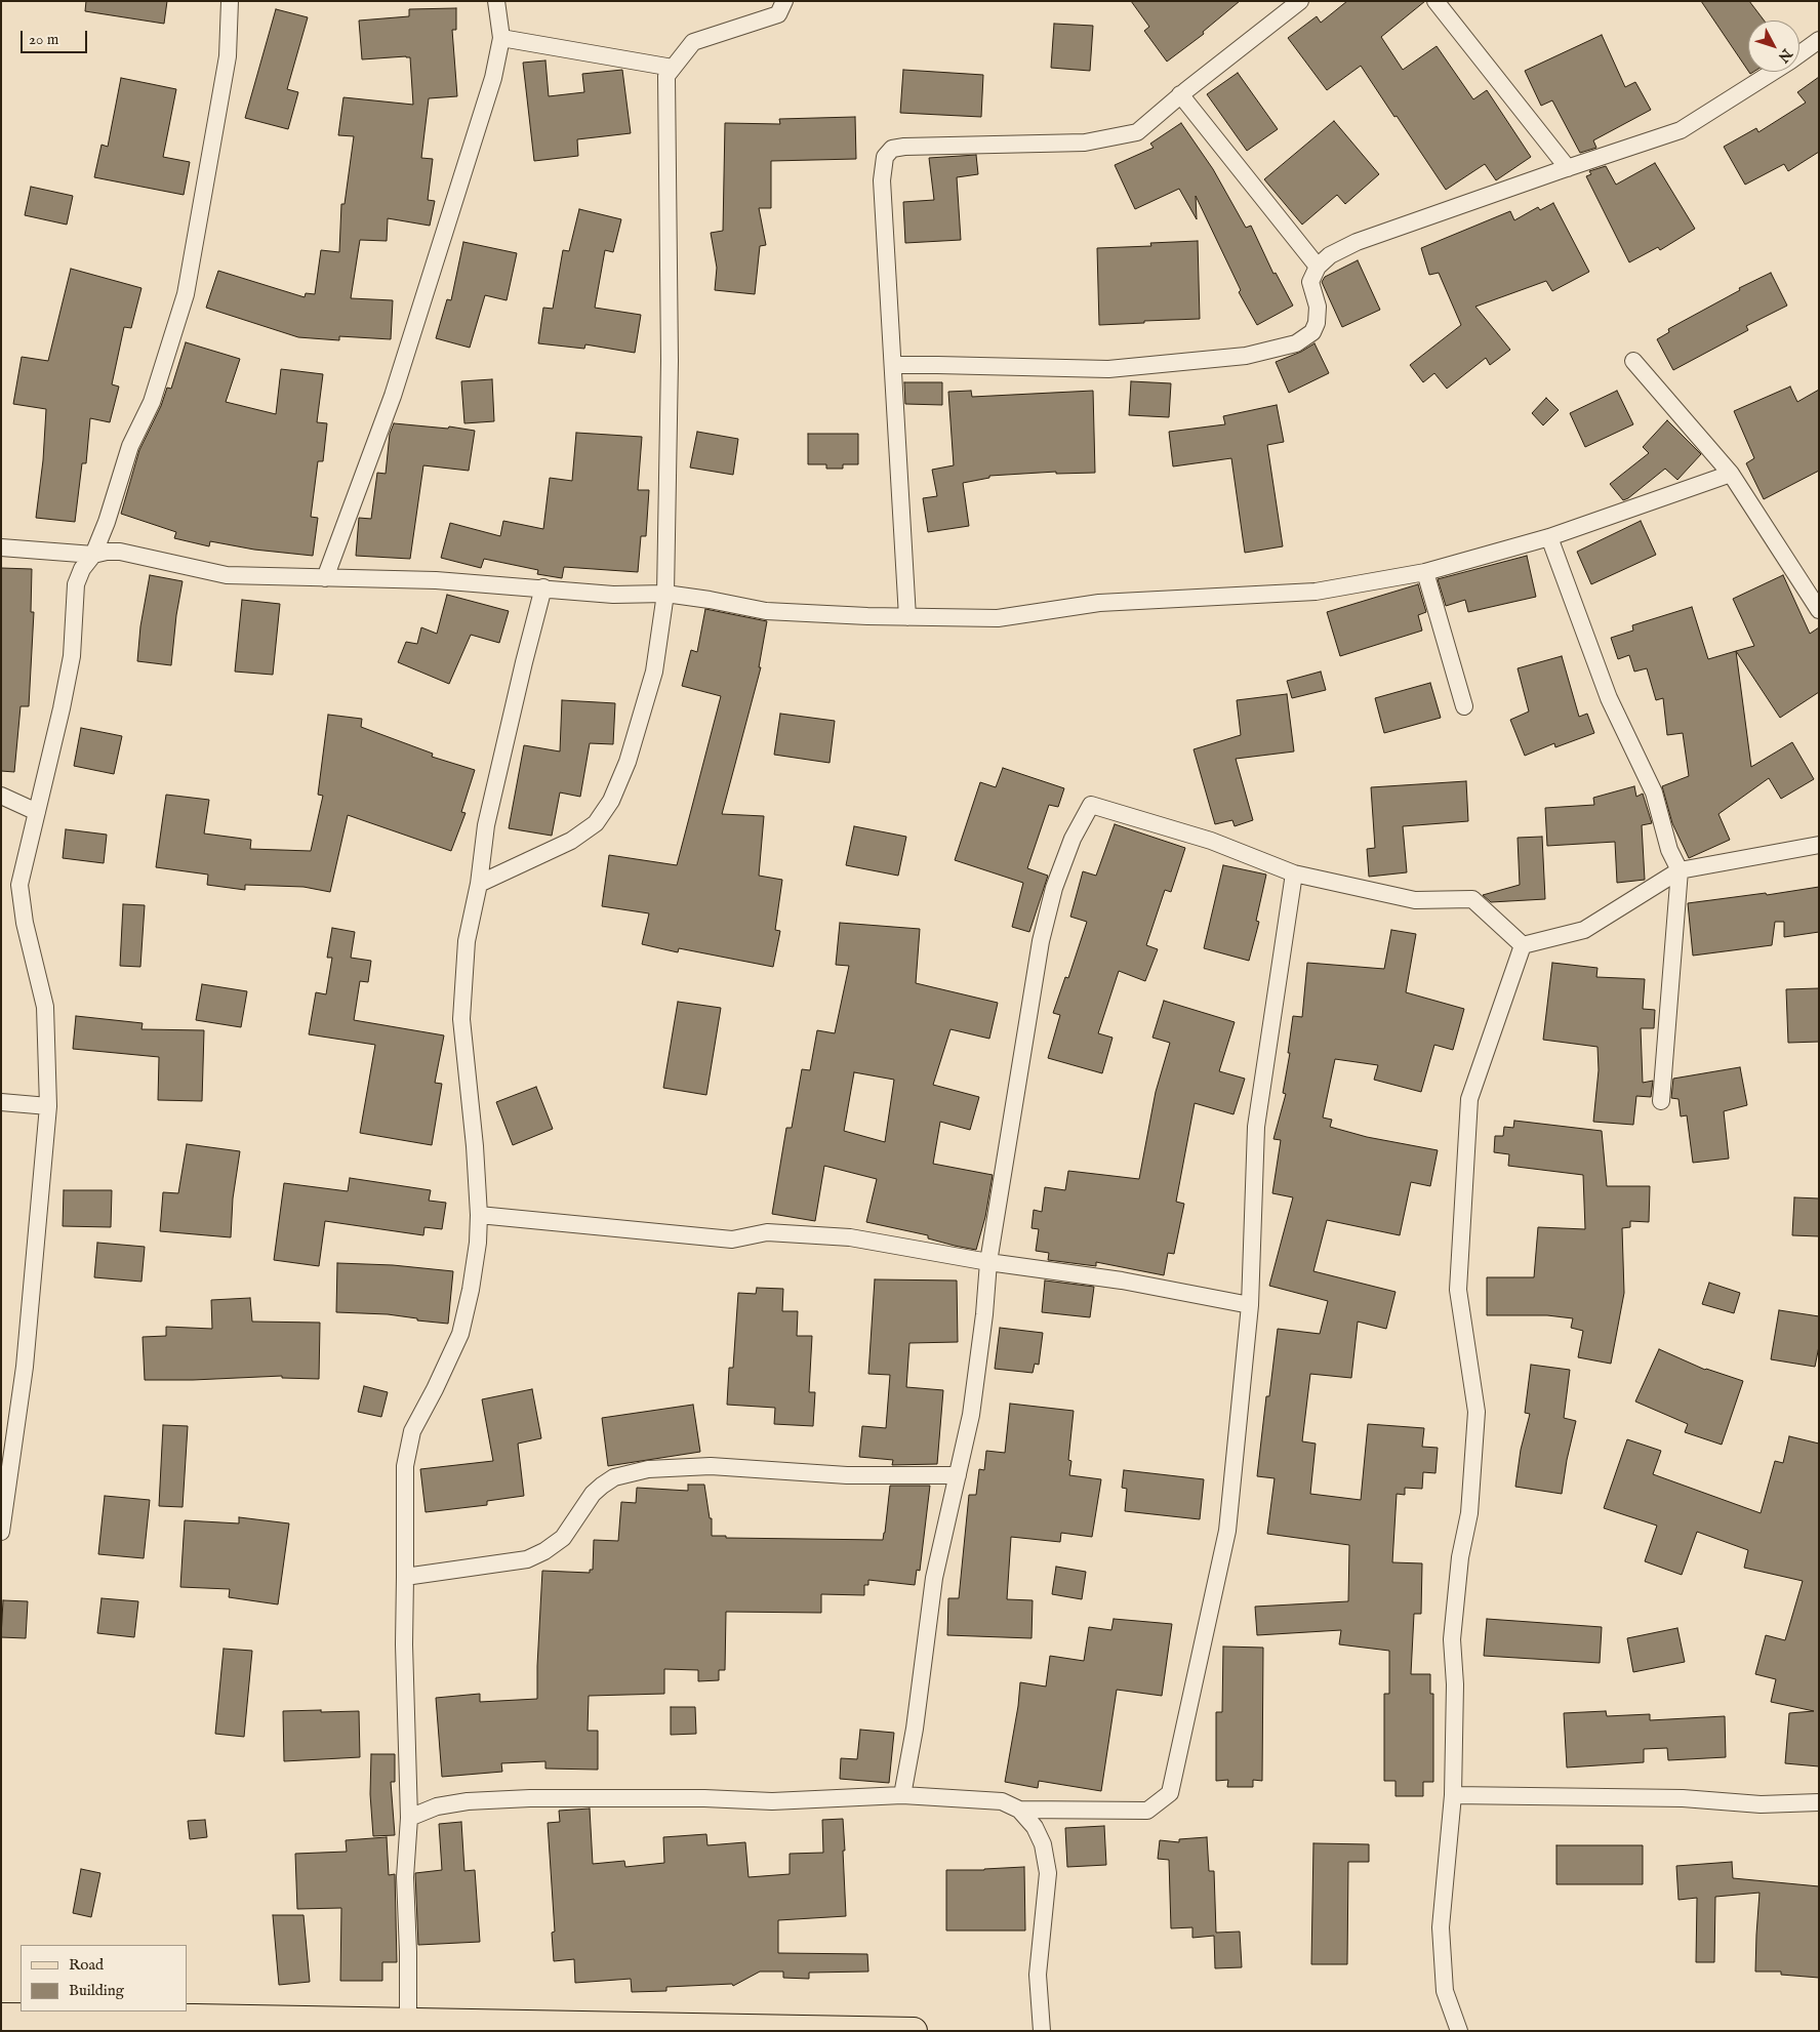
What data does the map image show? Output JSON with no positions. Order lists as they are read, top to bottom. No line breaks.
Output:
{"legend":["Road","Building"],"scale_bar":"20 m","north":"bottom right"}
